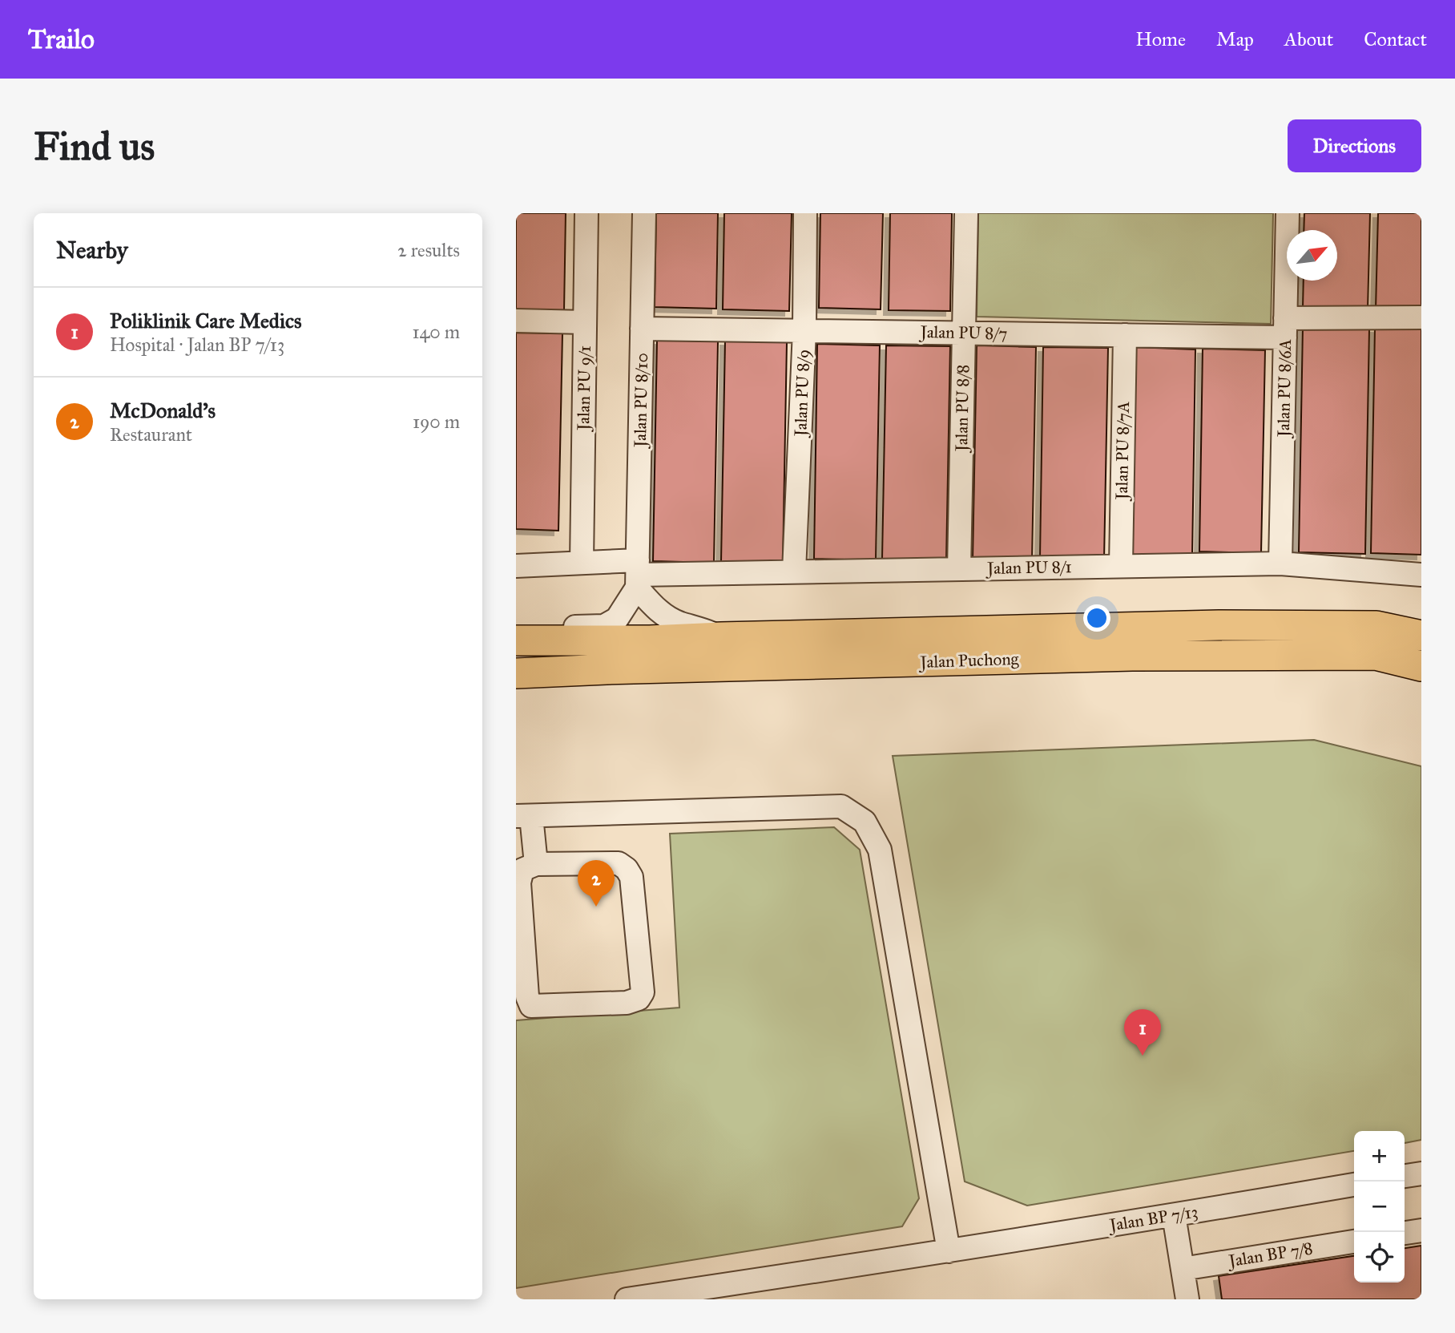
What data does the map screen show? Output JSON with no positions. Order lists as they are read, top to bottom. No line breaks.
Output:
{"streets":{"main road":["Jalan Puchong"],"street":["Jalan PU 8/7","Jalan PU 9/1","Jalan PU 8/6A","Jalan PU 8/9","Jalan PU 8/10","Jalan PU 8/8","Jalan PU 8/7A","Jalan PU 8/1","Jalan BP 7/13","Jalan BP 7/8"]},"crossings":[["Jalan PU 8/7","Jalan PU 8/6A"],["Jalan PU 8/7","Jalan PU 8/9"],["Jalan PU 8/7","Jalan PU 8/10"],["Jalan PU 8/7","Jalan PU 8/8"],["Jalan PU 8/7","Jalan PU 8/7A"],["Jalan PU 9/1","Jalan PU 8/1"],["Jalan PU 8/6A","Jalan PU 8/1"],["Jalan PU 8/9","Jalan PU 8/1"],["Jalan PU 8/10","Jalan PU 8/1"],["Jalan PU 8/8","Jalan PU 8/1"],["Jalan PU 8/7A","Jalan PU 8/1"]],"north":"top right","page":{"header":"Trailo","nav":["Home","Map","About","Contact"],"buttons":"Directions","title":"Find us","heading":["Nearby","2 results"],"list":[{"mark":"1","name":"Poliklinik Care Medics","note":"Hospital · Jalan BP 7/13","value":"140 m"},{"mark":"2","name":"McDonald's","note":"Restaurant","value":"190 m"}],"pins":["2","1"],"map_buttons":["+","−"]}}
